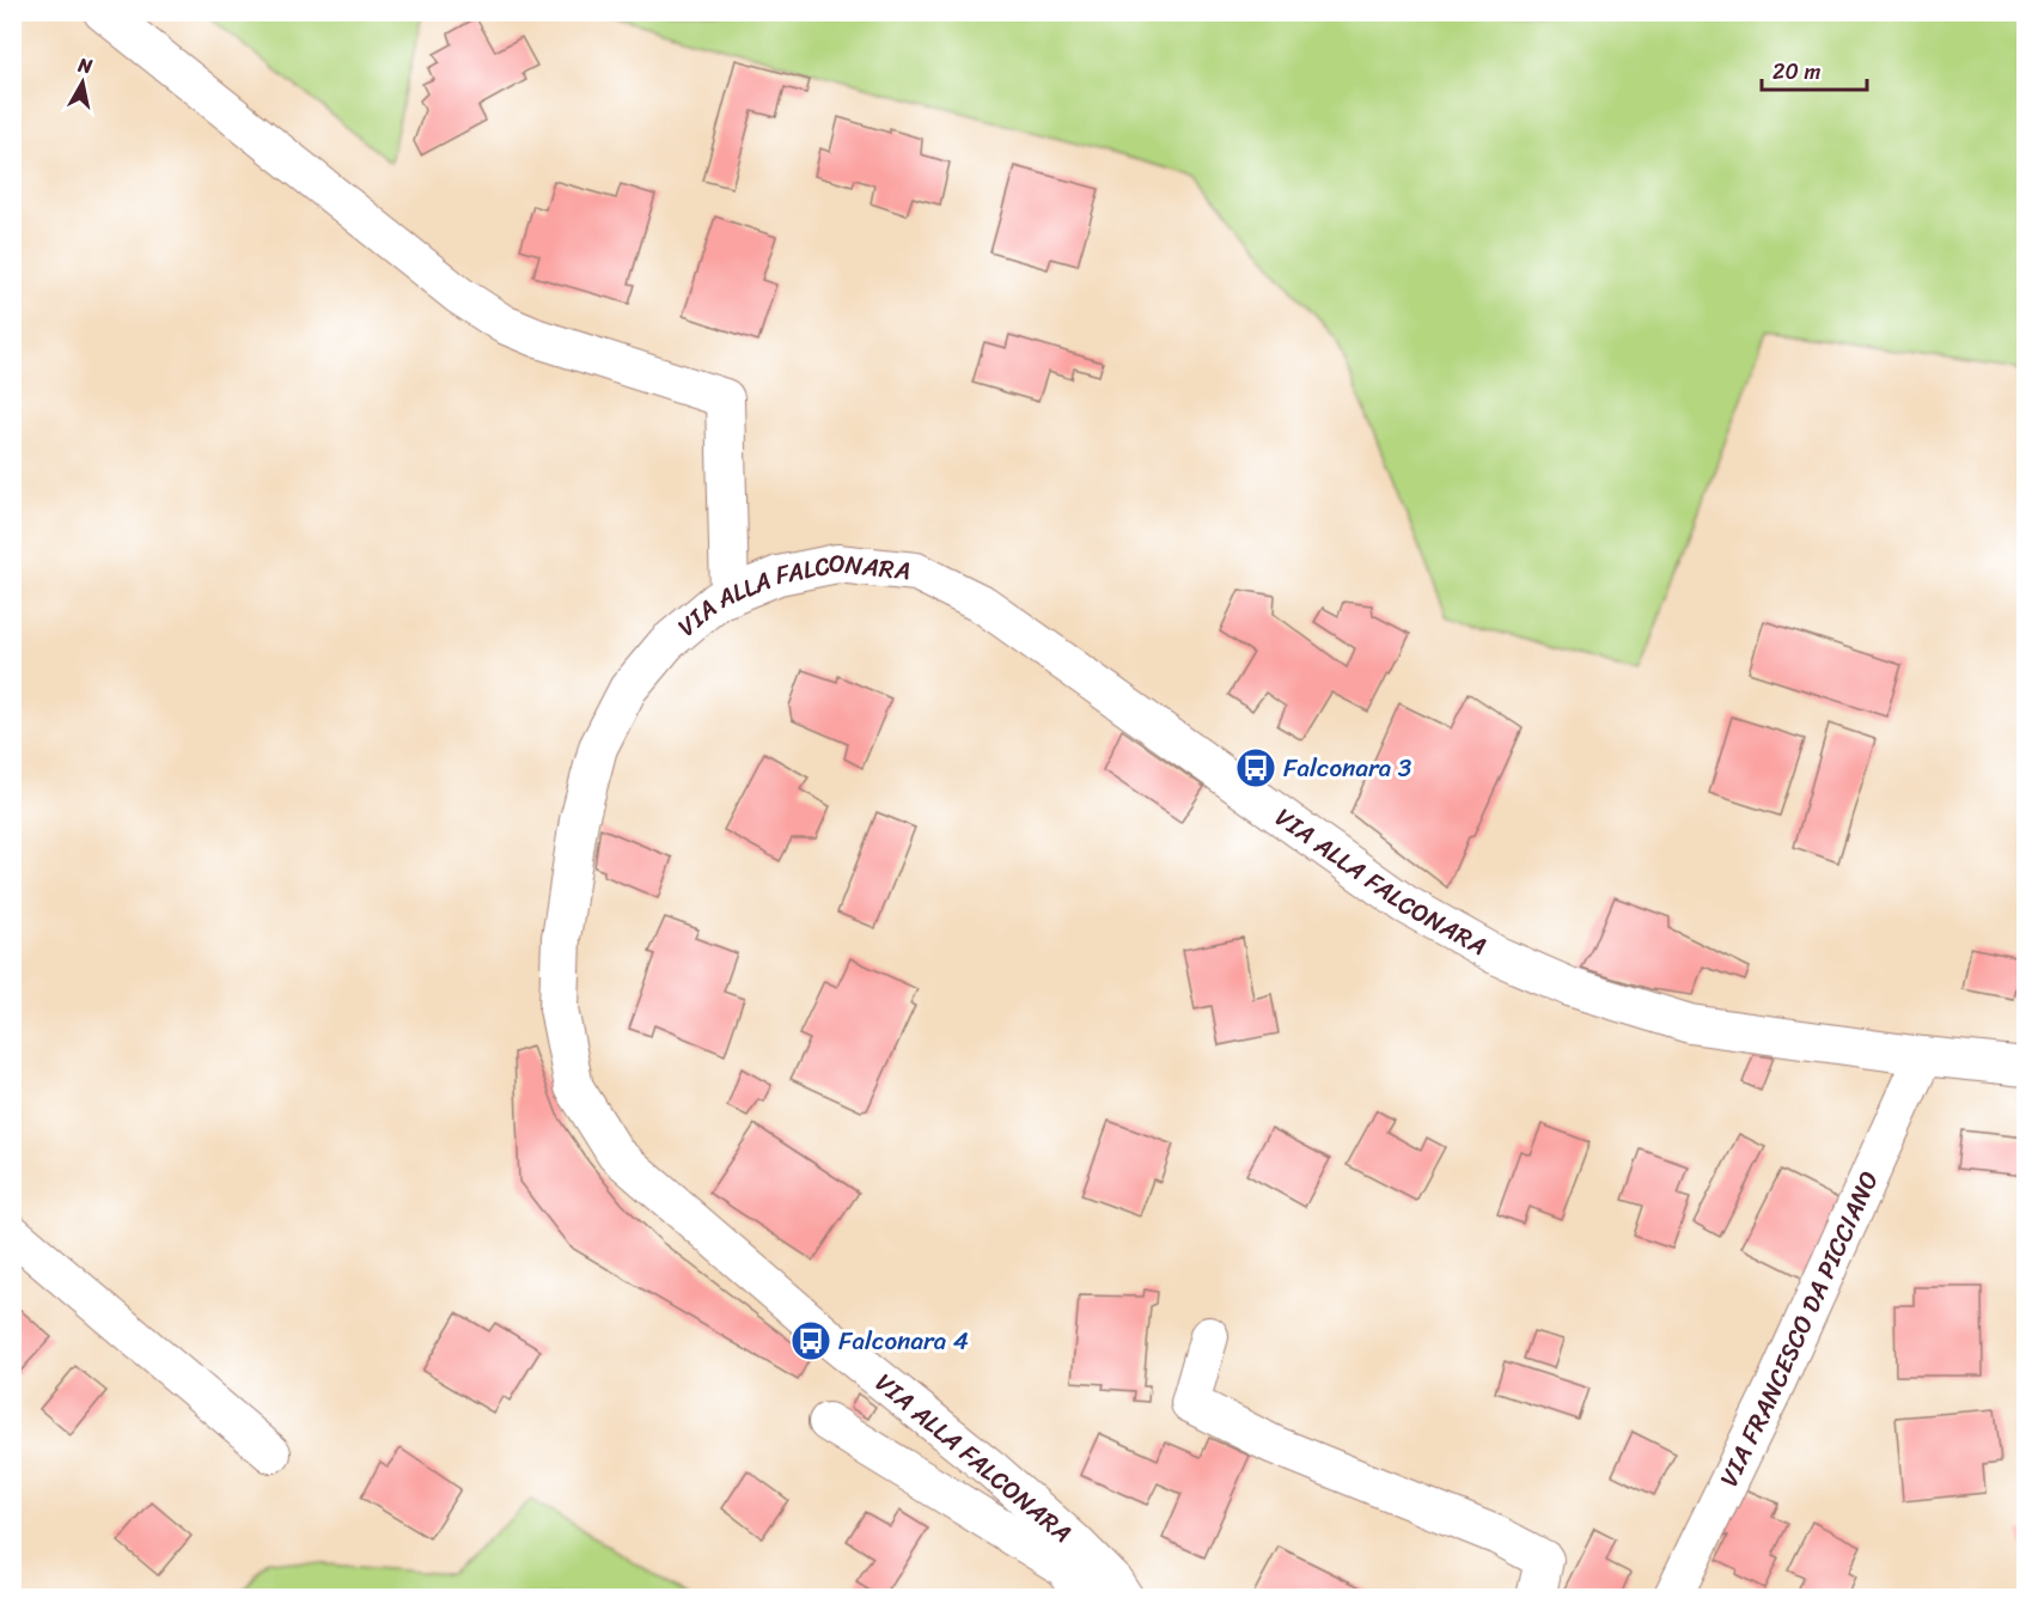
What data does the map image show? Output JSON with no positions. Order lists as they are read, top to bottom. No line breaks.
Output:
{"streets":{"street":["VIA ALLA FALCONARA","VIA FRANCESCO DA PICCIANO"]},"crossings":[["VIA ALLA FALCONARA","VIA FRANCESCO DA PICCIANO"]],"places":{"bus stop":["Falconara 3","Falconara 4"]},"scale_bar":"20 m","north":"top"}
